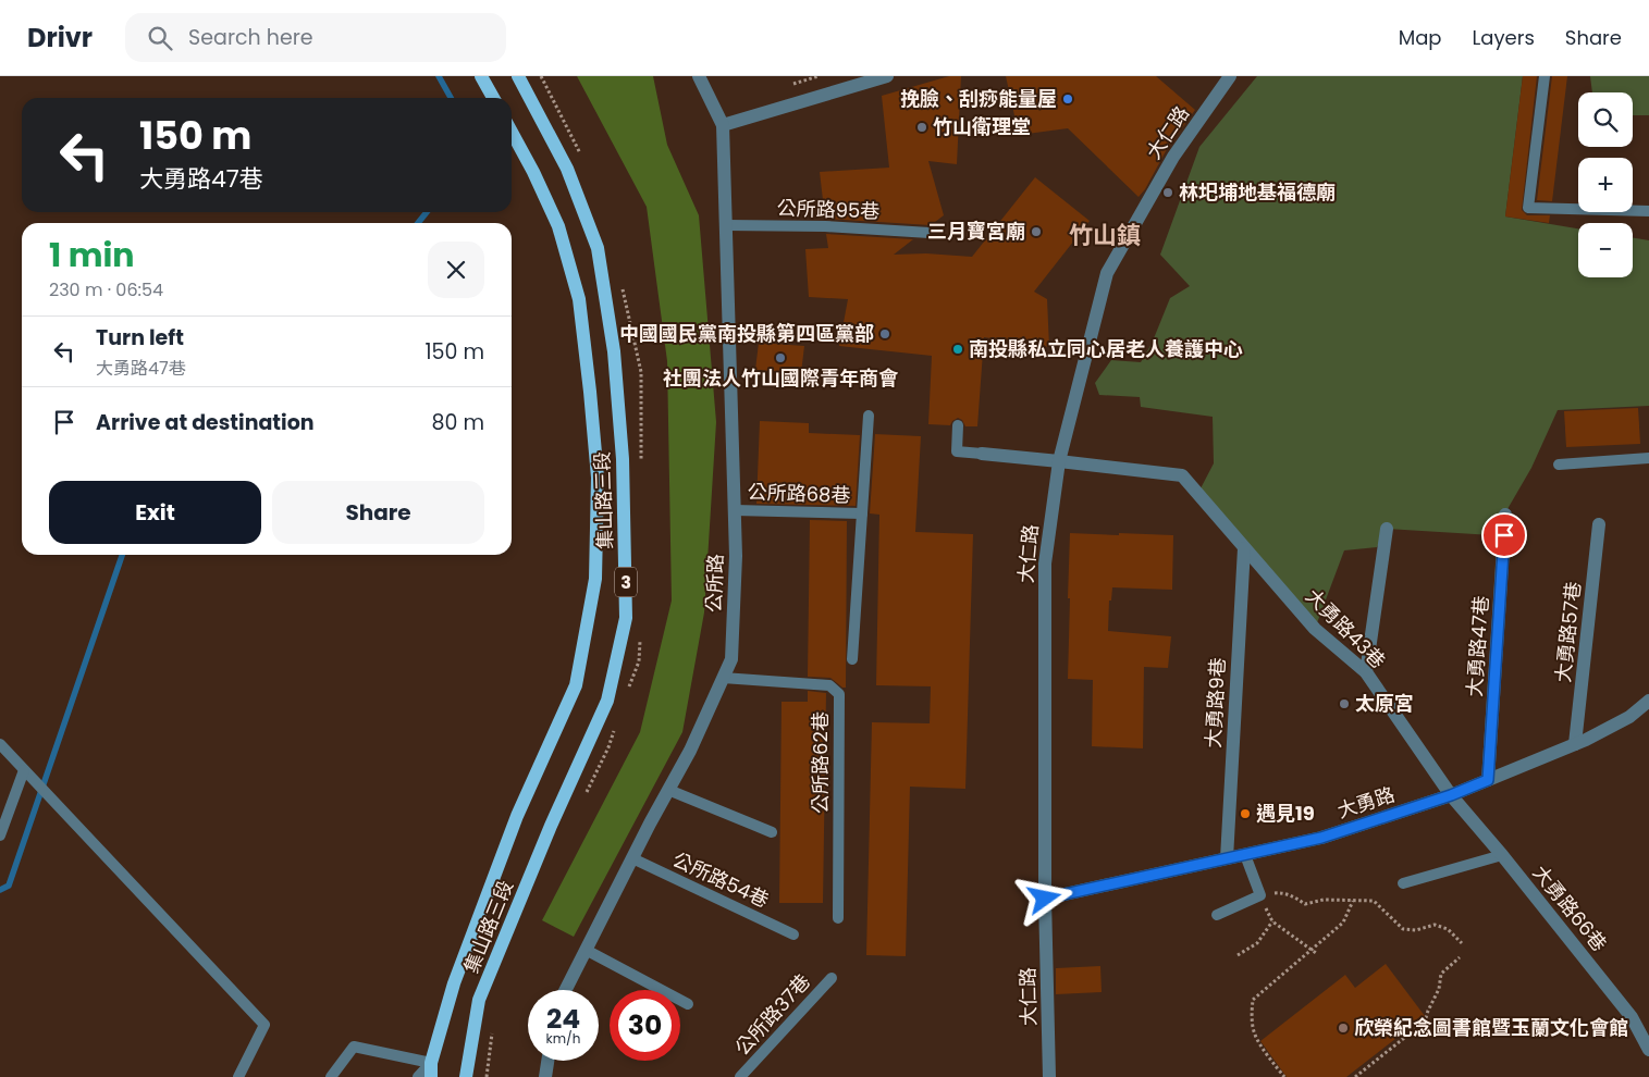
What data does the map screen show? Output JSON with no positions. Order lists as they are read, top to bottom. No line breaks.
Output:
{"streets":{"main road":["集山路三段","3"],"street":["大仁路","公所路","大勇路43巷","大勇路57巷","大勇路47巷","大勇路9巷","大勇路","大勇路66巷"],"lane":["公所路95巷","公所路68巷","公所路62巷","公所路54巷","公所路37巷"]},"crossings":[["大仁路","大勇路43巷"],["大仁路","大勇路"],["公所路95巷","公所路"],["公所路68巷","公所路"],["公所路","公所路62巷"],["公所路","公所路54巷"],["大勇路43巷","大勇路9巷"],["大勇路43巷","大勇路"],["大勇路43巷","大勇路66巷"],["大勇路57巷","大勇路"],["大勇路47巷","大勇路"],["大勇路9巷","大勇路"],["大勇路","大勇路66巷"]],"districts":["竹山鎮"],"places":["挽臉、刮痧能量屋","竹山衛理堂","林圯埔地基福德廟","三月寶宮廟","中國國民黨南投縣第四區黨部","南投縣私立同心居老人養護中心","社團法人竹山國際青年商會","太原宮","遇見19","欣榮紀念圖書館暨玉蘭文化會館"],"page":{"header":"Drivr","search":"Search here","nav":["Map","Layers","Share"],"map_buttons":["+","−"],"turn":["150 m","大勇路47巷"],"heading":["1 min","230 m · 06:54"],"list":[{"name":"Turn left","note":"大勇路47巷","value":"150 m"},{"name":"Arrive at destination","value":"80 m"}],"buttons":["Exit","Share"],"speed":"24 km/h","limit":"30"}}
